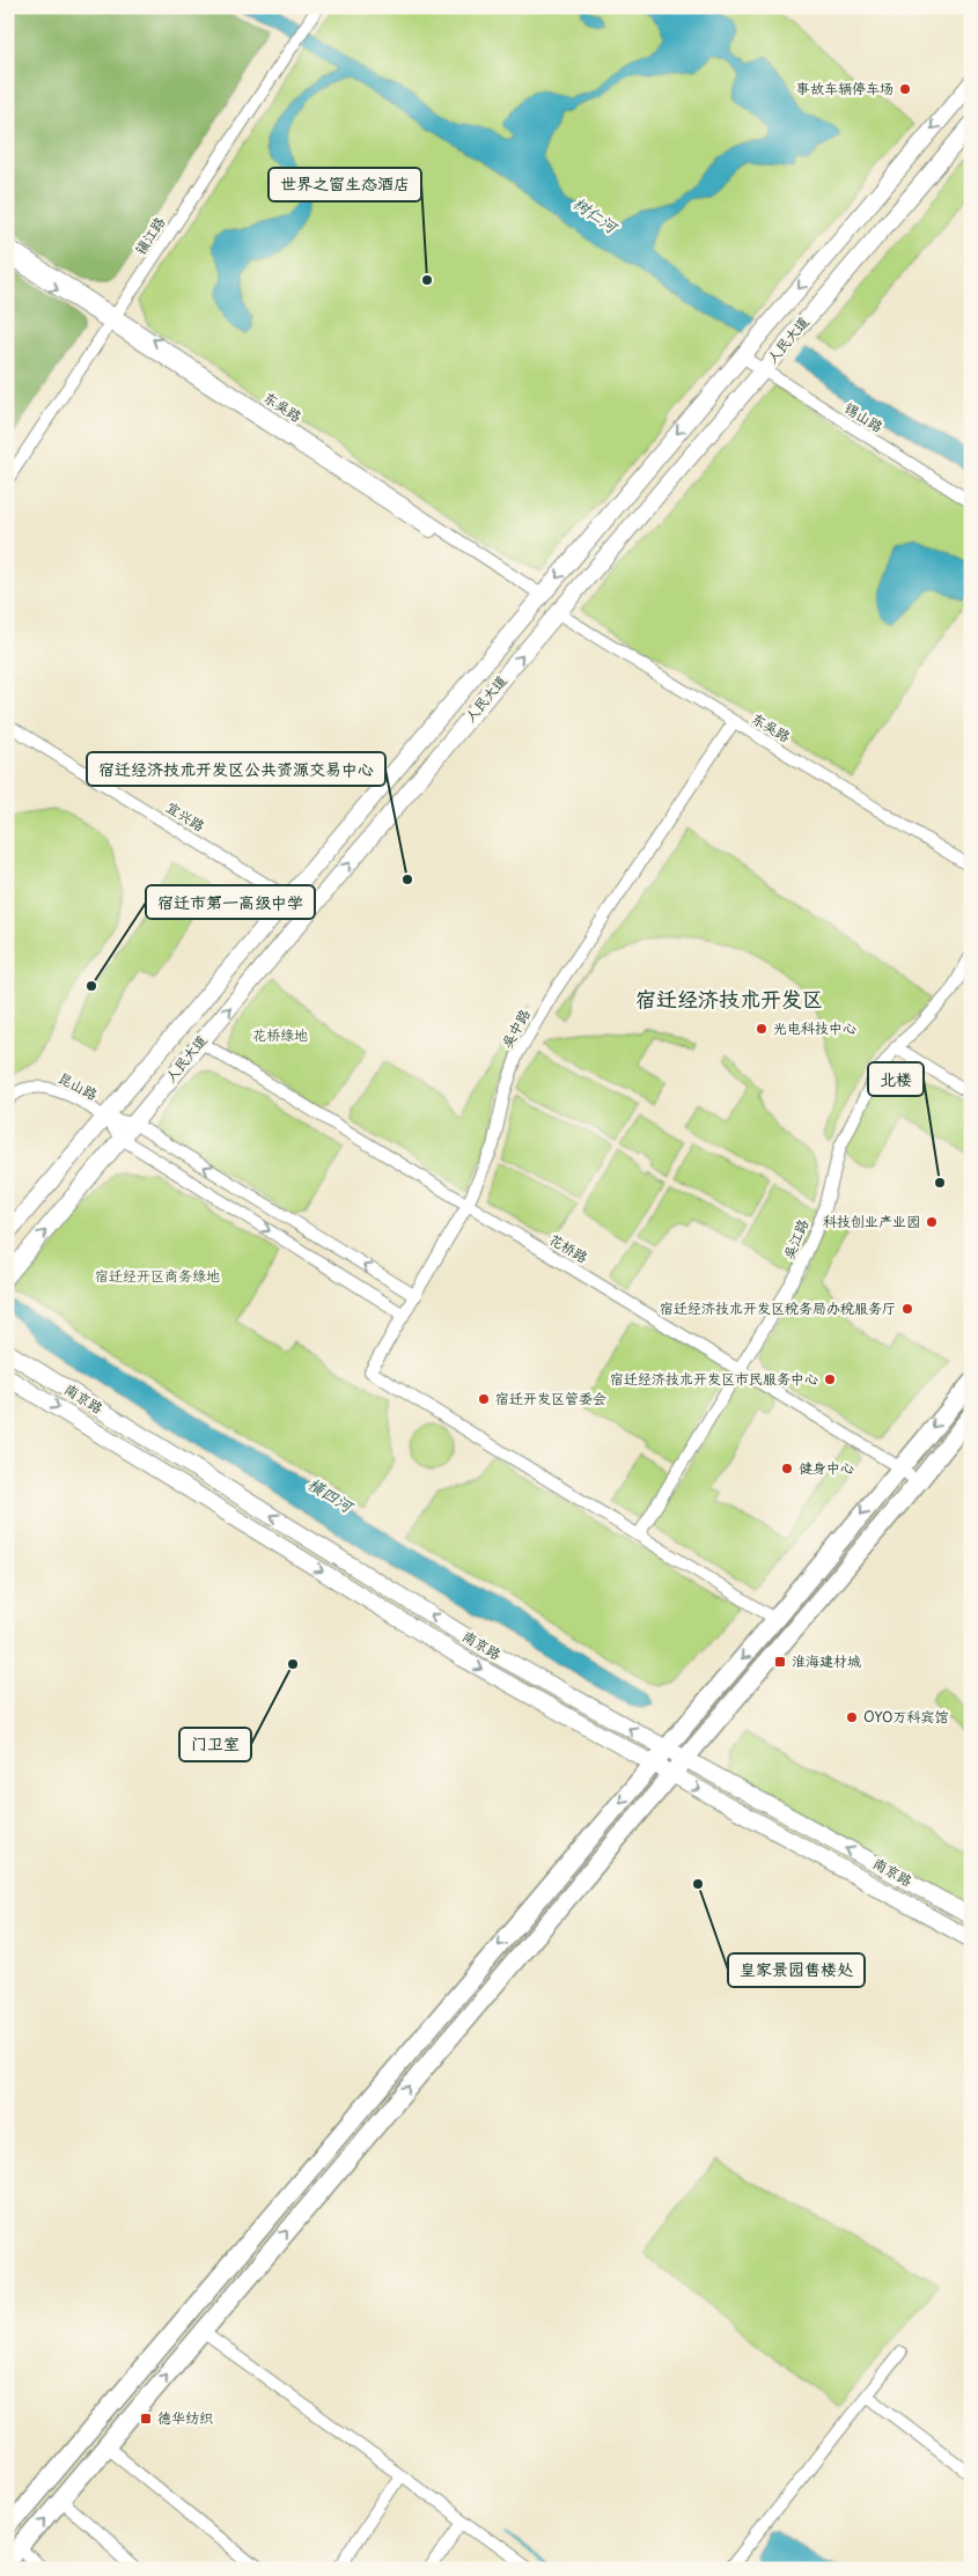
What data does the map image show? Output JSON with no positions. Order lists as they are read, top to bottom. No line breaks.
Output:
{"streets":{"main road":["人民大道","南京路"],"street":["镇江路","东吴路","锡山路","宜兴路","吴中路","昆山路","吴江路","花桥路"]},"crossings":[["镇江路","东吴路"],["人民大道","东吴路"],["人民大道","锡山路"],["人民大道","宜兴路"],["人民大道","昆山路"],["人民大道","花桥路"],["东吴路","吴中路"],["吴中路","吴江路"],["吴中路","花桥路"],["吴江路","花桥路"]],"districts":["宿迁经济技术开发区"],"water":["树仁河","横四河"],"parks":["花桥绿地","宿迁经开区商务绿地"],"places":{"other":["事故车辆停车场","世界之窗生态酒店","宿迁经济技术开发区公共资源交易中心","宿迁市第一高级中学","光电科技中心","北楼","科技创业产业园","宿迁经济技术开发区税务局办税服务厅","宿迁经济技术开发区市民服务中心","宿迁开发区管委会","健身中心","门卫室","OYO万科宾馆","皇家景园售楼处"],"transit":["淮海建材城","德华纺织"]}}
